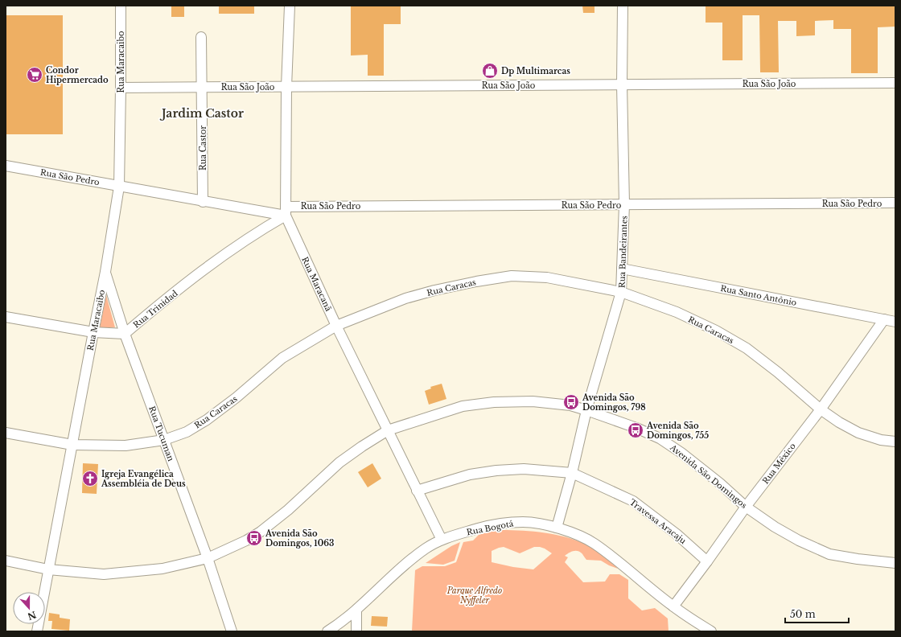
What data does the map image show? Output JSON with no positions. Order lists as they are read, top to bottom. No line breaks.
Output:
{"streets":{"street":["Rua Maracaibo","Rua São João","Rua Castor","Rua São Pedro","Rua Bandeirantes","Rua Maracanã","Rua Caracas","Rua Santo Antônio","Rua Trinidad","Rua Tucuman","Rua México","Avenida São Domingos","Travessa Aracaju","Rua Bogotá"]},"crossings":[["Rua Maracaibo","Rua São João"],["Rua Maracaibo","Rua São Pedro"],["Rua Maracaibo","Rua Caracas"],["Rua Maracaibo","Rua Tucuman"],["Rua Maracaibo","Avenida São Domingos"],["Rua São João","Rua Castor"],["Rua São João","Rua Bandeirantes"],["Rua São João","Rua Maracanã"],["Rua Castor","Rua São Pedro"],["Rua São Pedro","Rua Bandeirantes"],["Rua São Pedro","Rua Maracanã"],["Rua São Pedro","Rua Trinidad"],["Rua Bandeirantes","Rua Caracas"],["Rua Bandeirantes","Rua Santo Antônio"],["Rua Bandeirantes","Avenida São Domingos"],["Rua Bandeirantes","Travessa Aracaju"],["Rua Bandeirantes","Rua Bogotá"],["Rua Maracanã","Rua Caracas"],["Rua Maracanã","Rua Trinidad"],["Rua Maracanã","Avenida São Domingos"],["Rua Maracanã","Travessa Aracaju"],["Rua Maracanã","Rua Bogotá"],["Rua Caracas","Rua Tucuman"],["Rua Caracas","Rua México"],["Rua Santo Antônio","Rua México"],["Rua Trinidad","Rua Tucuman"],["Rua Tucuman","Avenida São Domingos"],["Rua México","Avenida São Domingos"],["Rua México","Travessa Aracaju"],["Rua México","Rua Bogotá"]],"districts":["Jardim Castor"],"parks":["Parque Alfredo Nyffeler"],"places":{"shop":["Dp Multimarcas"],"supermarket":["Condor Hipermercado"],"bus stop":["Avenida São Domingos, 798","Avenida São Domingos, 755","Avenida São Domingos, 1063"],"church":["Igreja Evangélica Assembléia de Deus"]},"scale_bar":"50 m","north":"bottom"}
